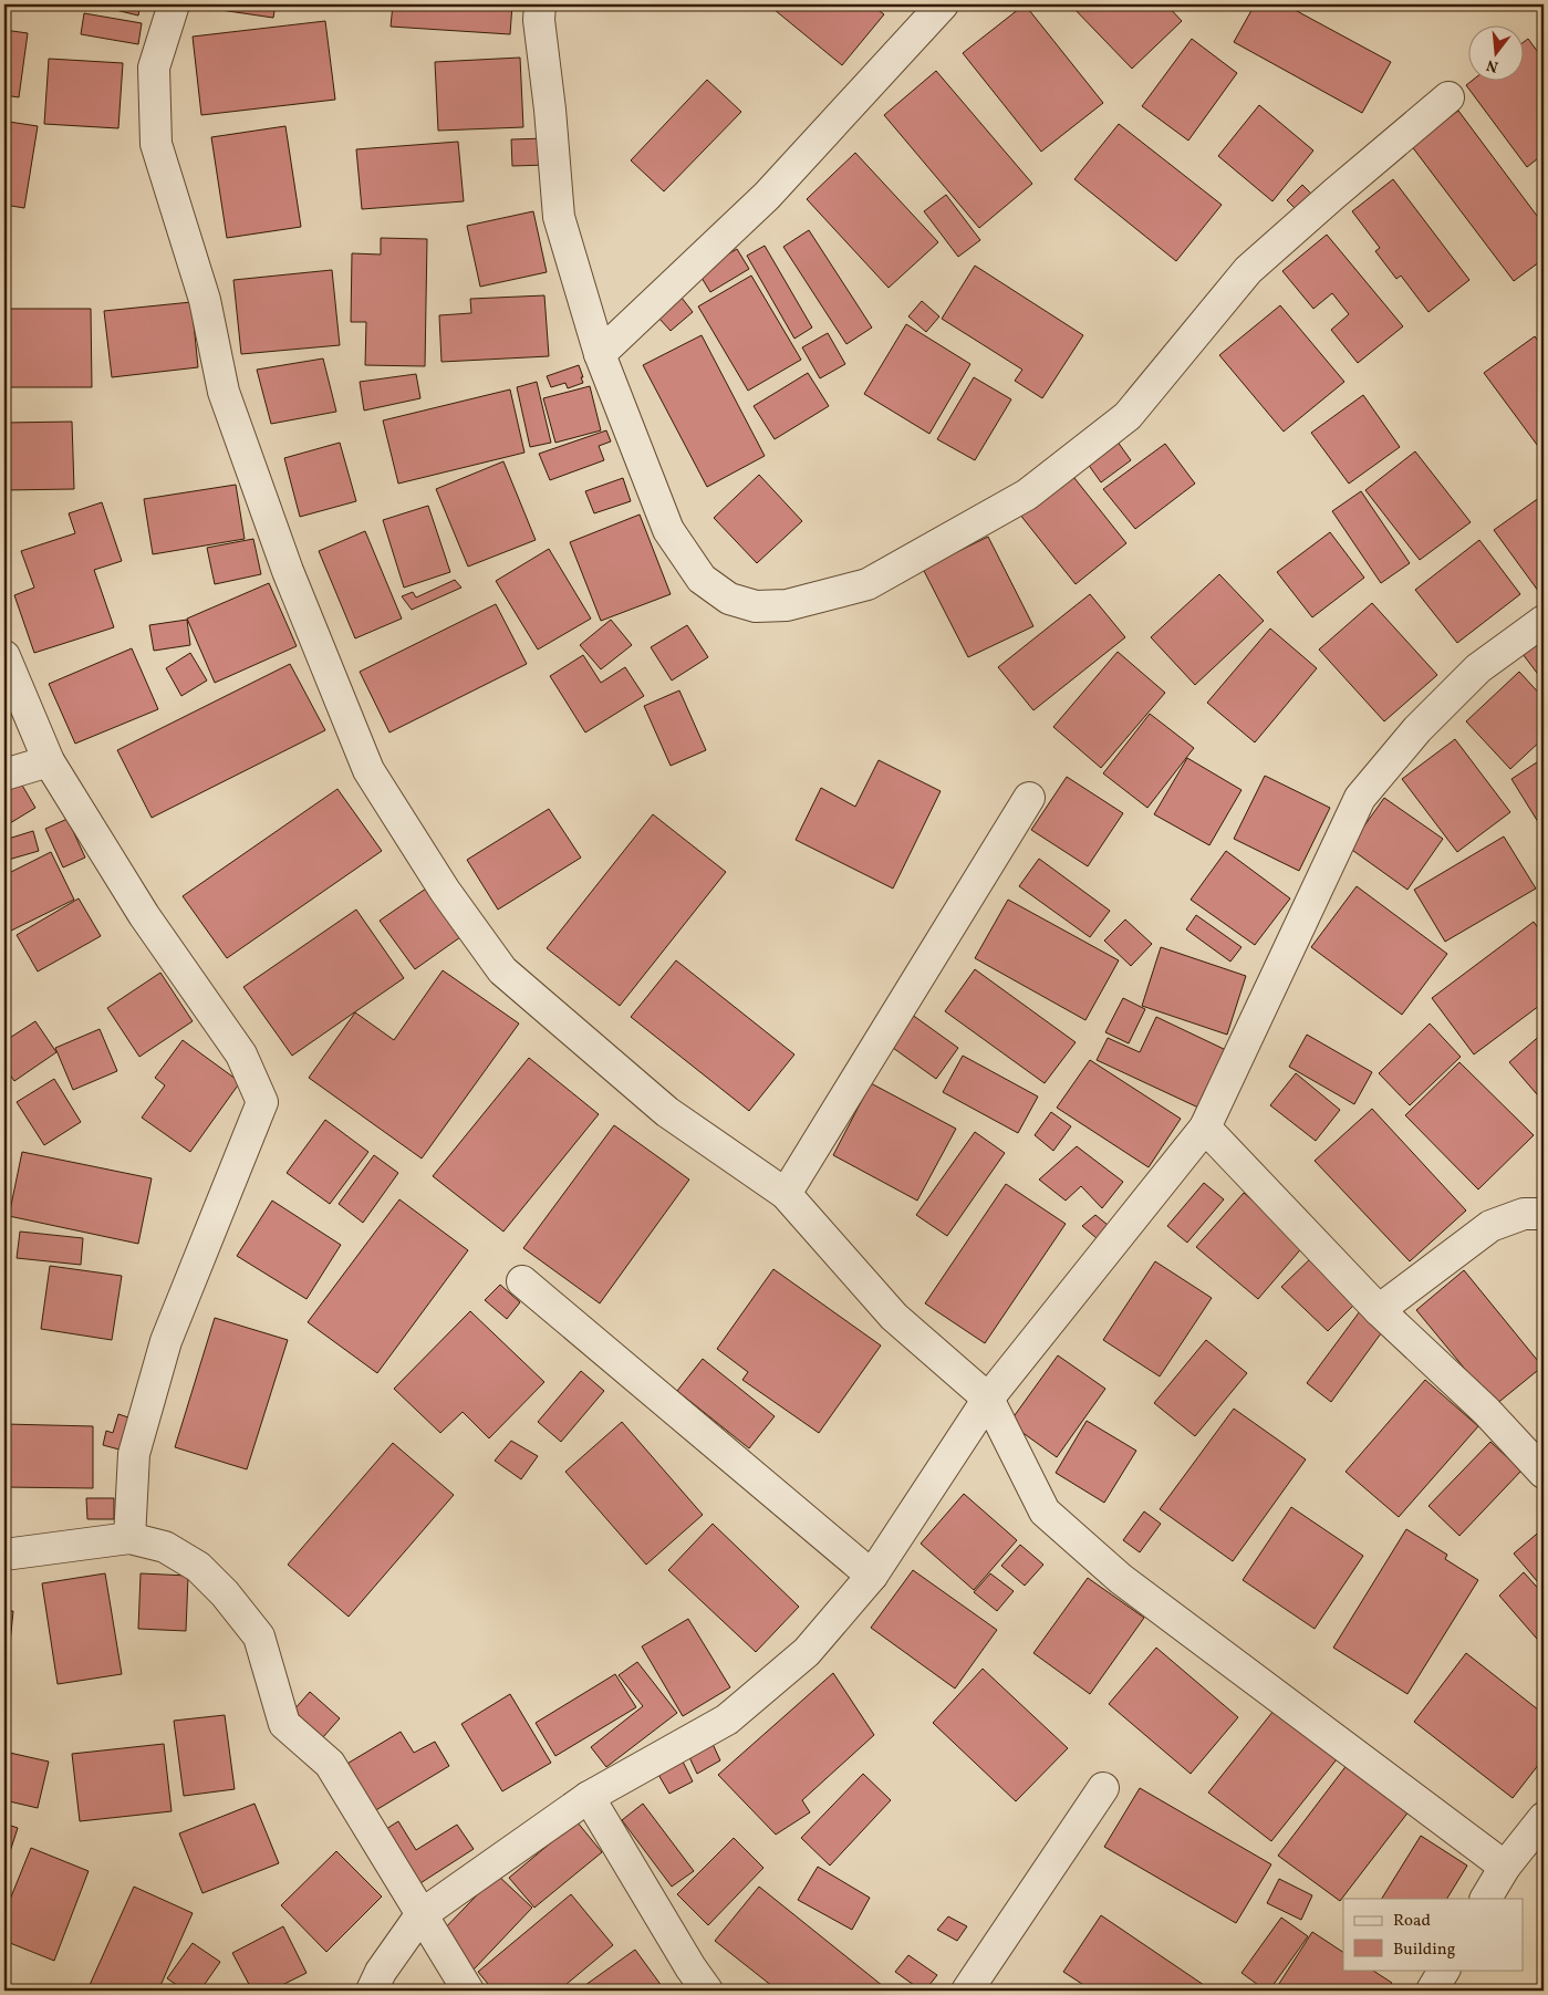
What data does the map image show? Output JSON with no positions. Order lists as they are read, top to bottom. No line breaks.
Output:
{"legend":["Road","Building"],"north":"bottom"}
